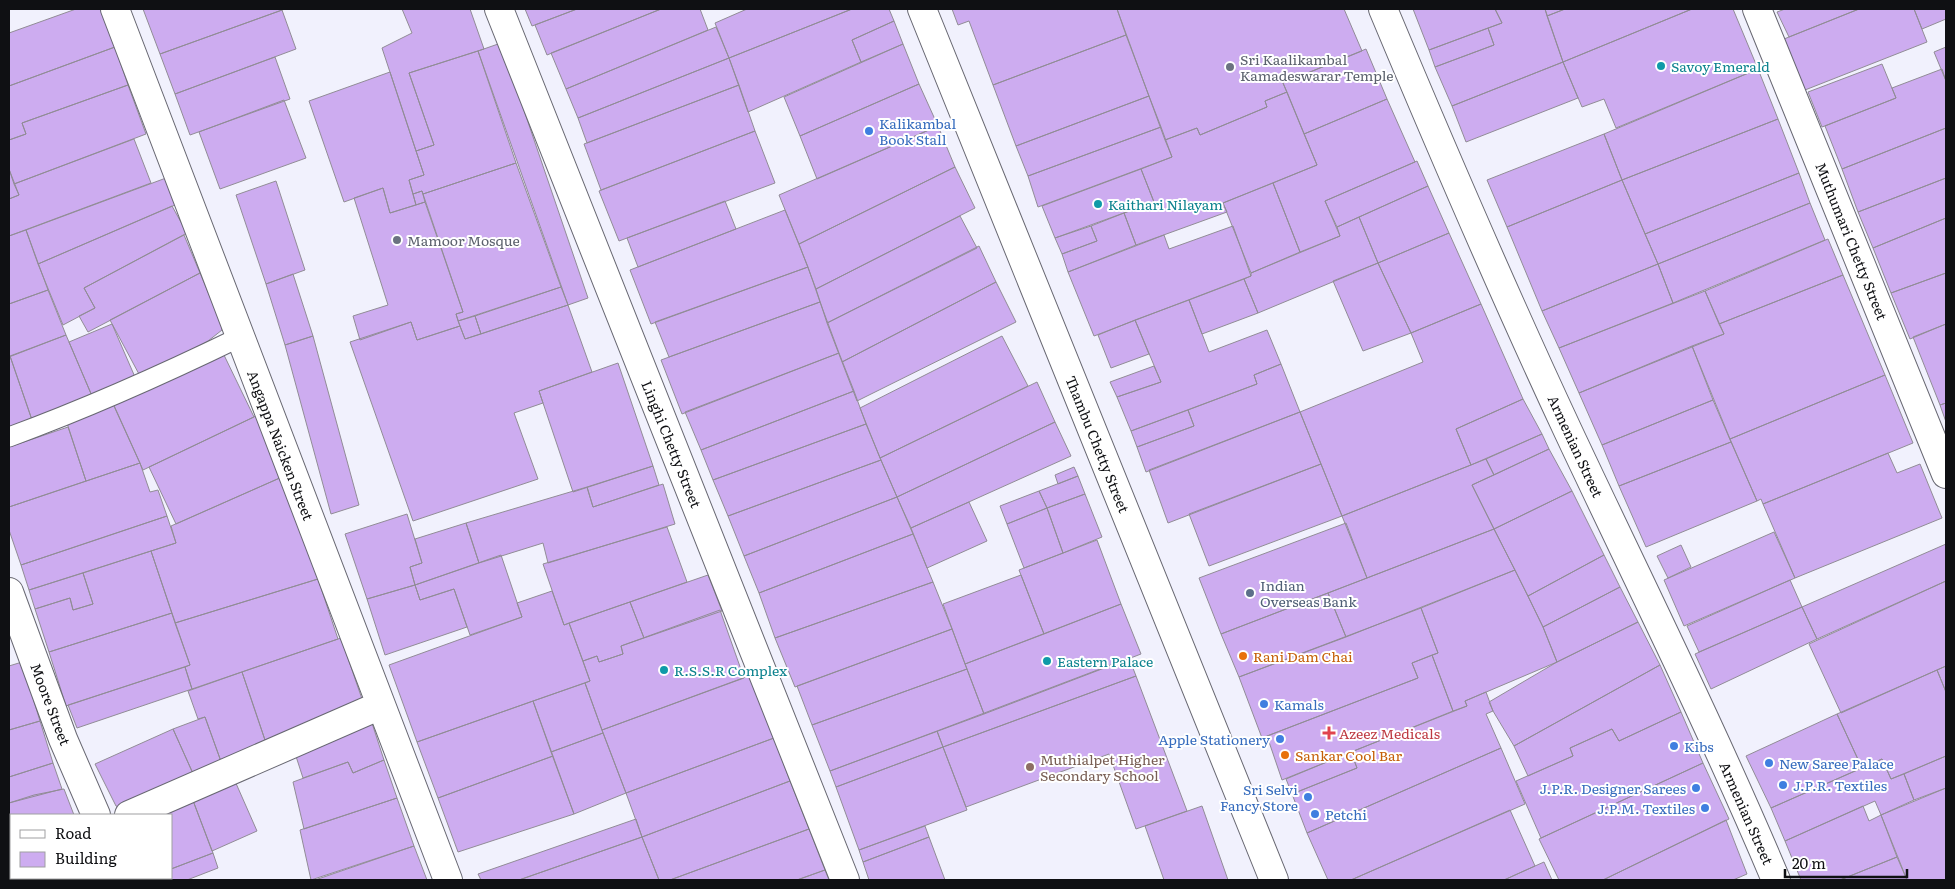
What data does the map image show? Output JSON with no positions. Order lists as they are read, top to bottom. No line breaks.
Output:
{"streets":{"street":["Muthumari Chetty Street","Linghi Chetty Street","Thambu Chetty Street","Angappa Naicken Street","Armenian Street","Moore Street"]},"places":{"other":["Savoy Emerald","Sri Kaalikambal Kamadeswarar Temple","Kalikambal Book Stall","Kaithari Nilayam","Mamoor Mosque","Indian Overseas Bank","Rani Dam Chai","Eastern Palace","R.S.S.R Complex","Kamals","Apple Stationery","Kibs","Sankar Cool Bar","New Saree Palace","Muthialpet Higher Secondary School","J.P.R. Textiles","J.P.R. Designer Sarees","Sri Selvi Fancy Store","J.P.M. Textiles","Petchi"],"health":["Azeez Medicals"]},"legend":["Road","Building"],"scale_bar":"20 m"}
